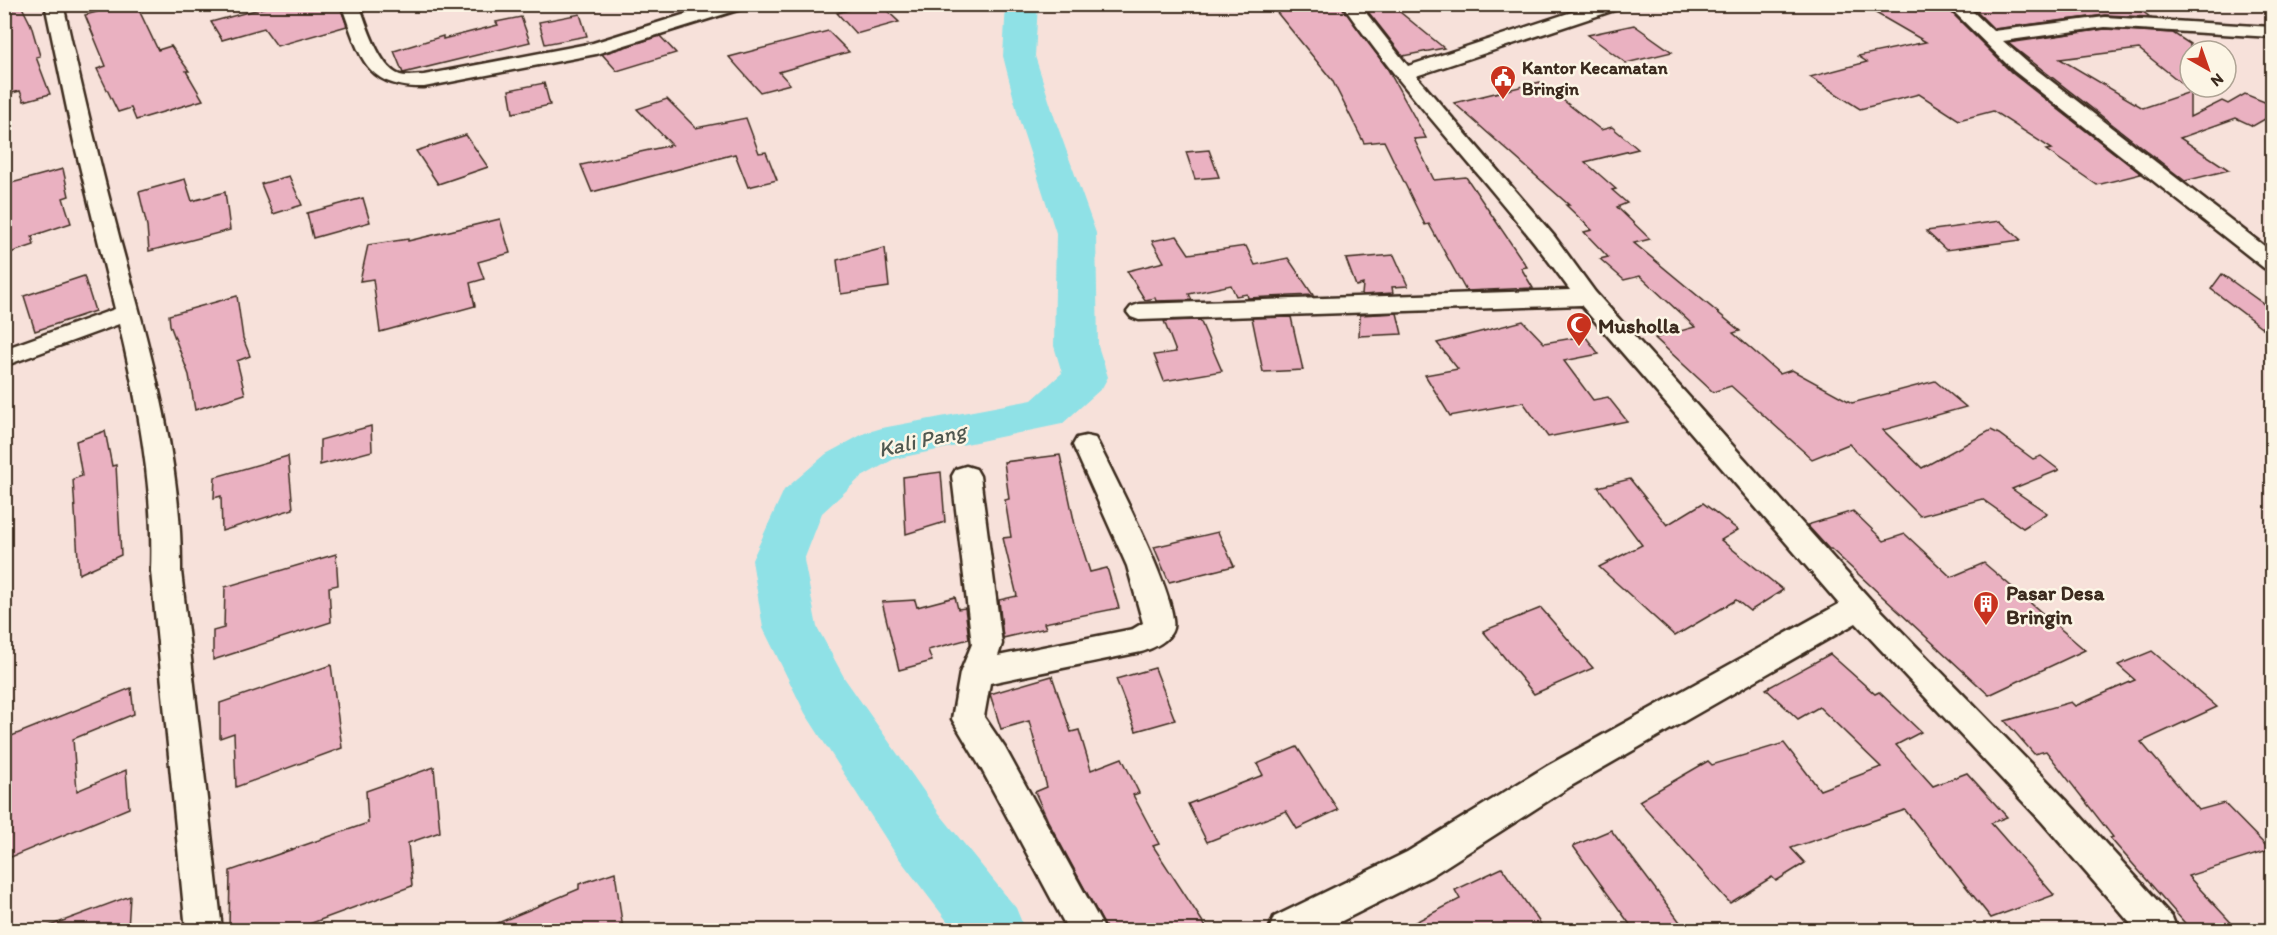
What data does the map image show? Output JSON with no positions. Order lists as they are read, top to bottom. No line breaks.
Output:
{"water":["Kali Pang"],"places":{"public building":["Kantor Kecamatan Bringin"],"mosque":["Musholla"],"building":["Pasar Desa Bringin"]},"north":"bottom right"}
